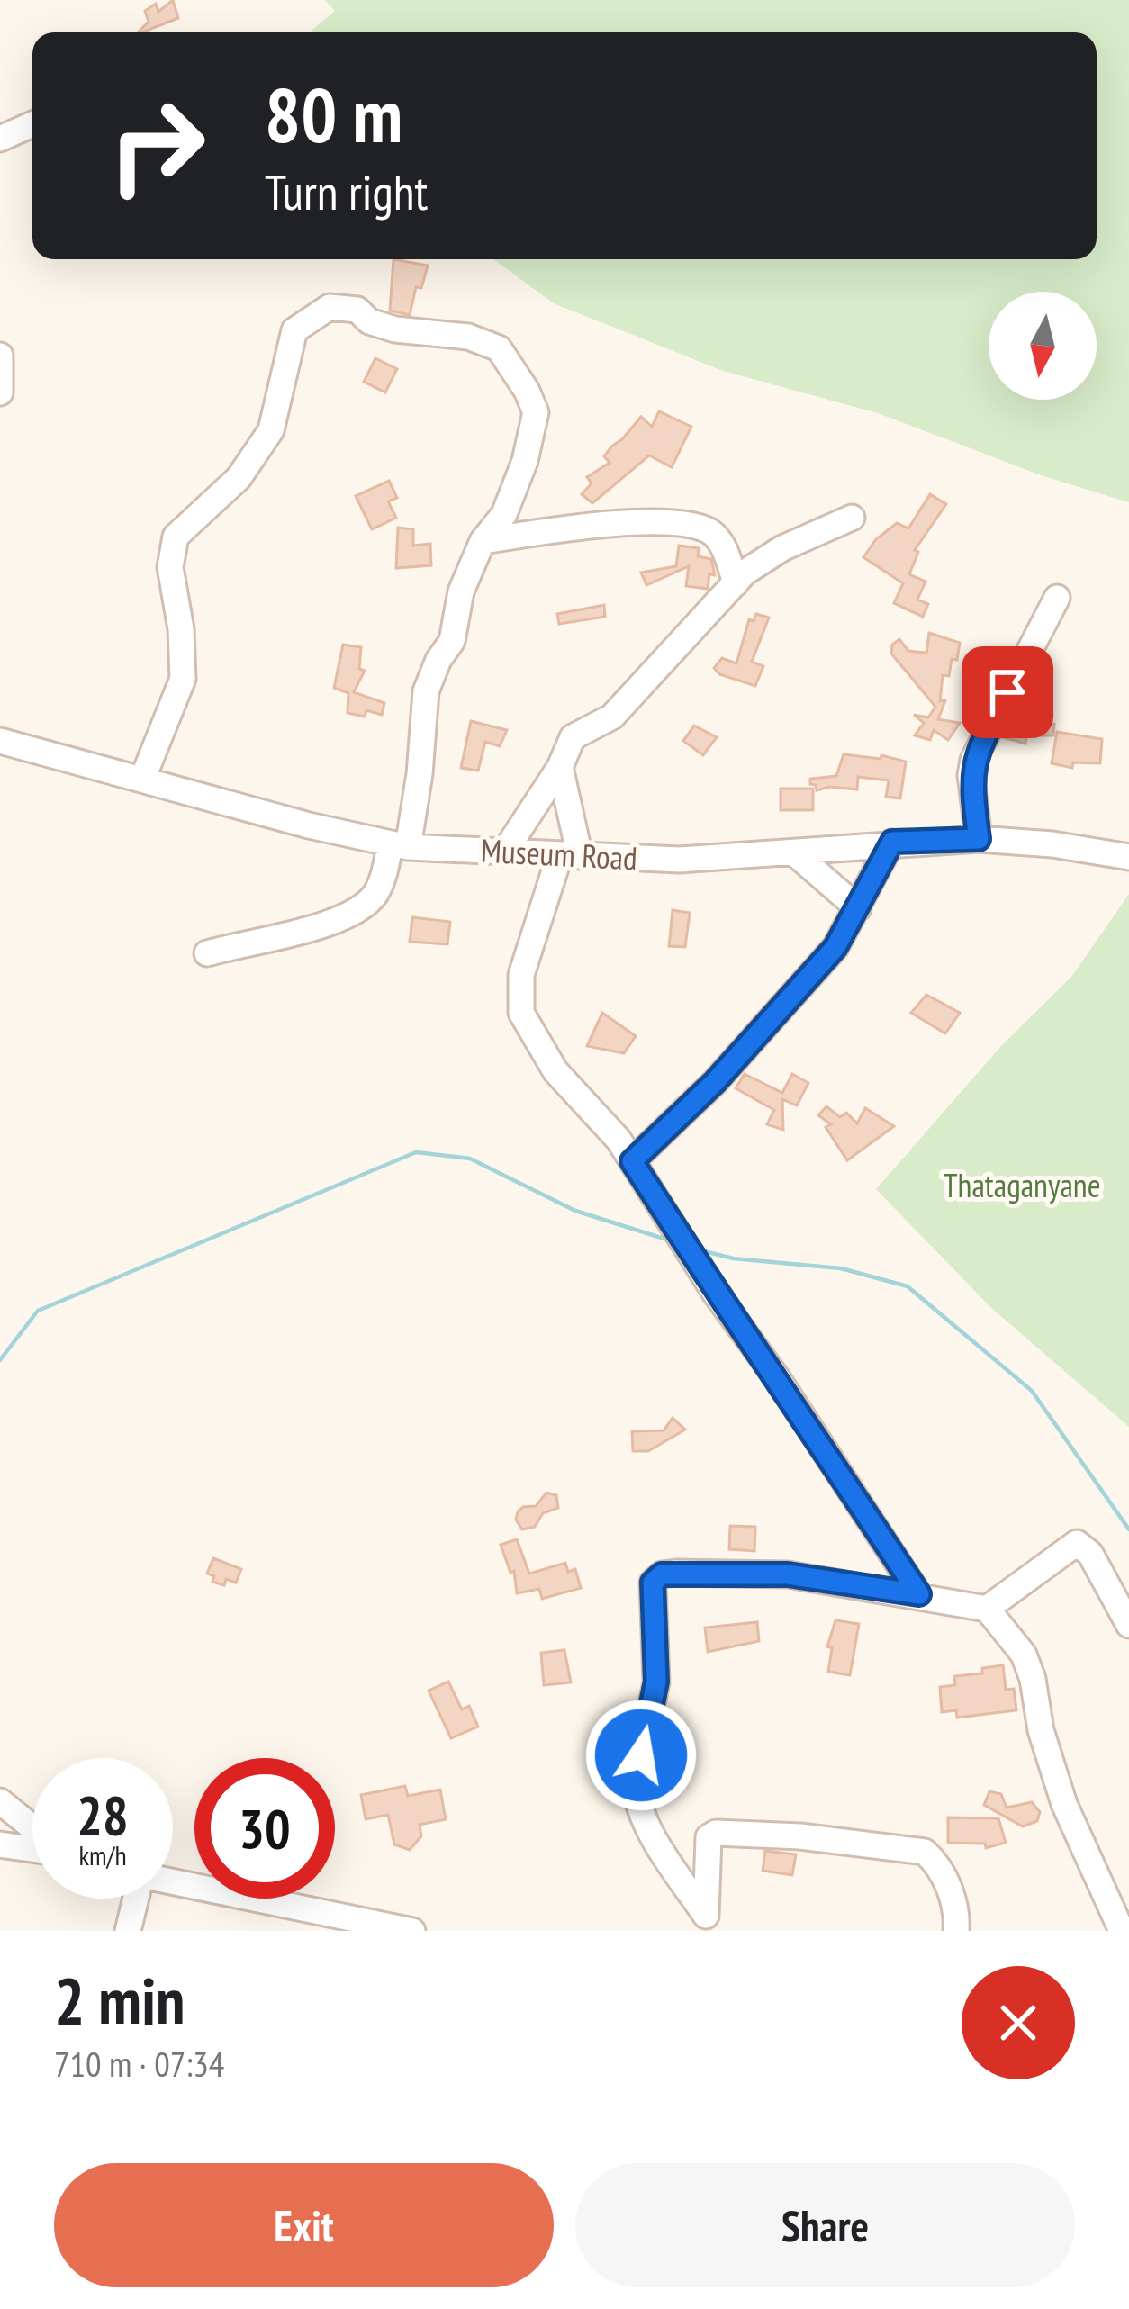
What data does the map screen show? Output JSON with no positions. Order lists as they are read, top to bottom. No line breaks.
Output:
{"streets":{"street":["Museum Road"]},"parks":["Thataganyane"],"north":"bottom","page":{"turn":["80 m","Turn right"],"speed":"28 km/h","limit":"30","heading":["2 min","710 m · 07:34"],"buttons":["Exit","Share"]}}
